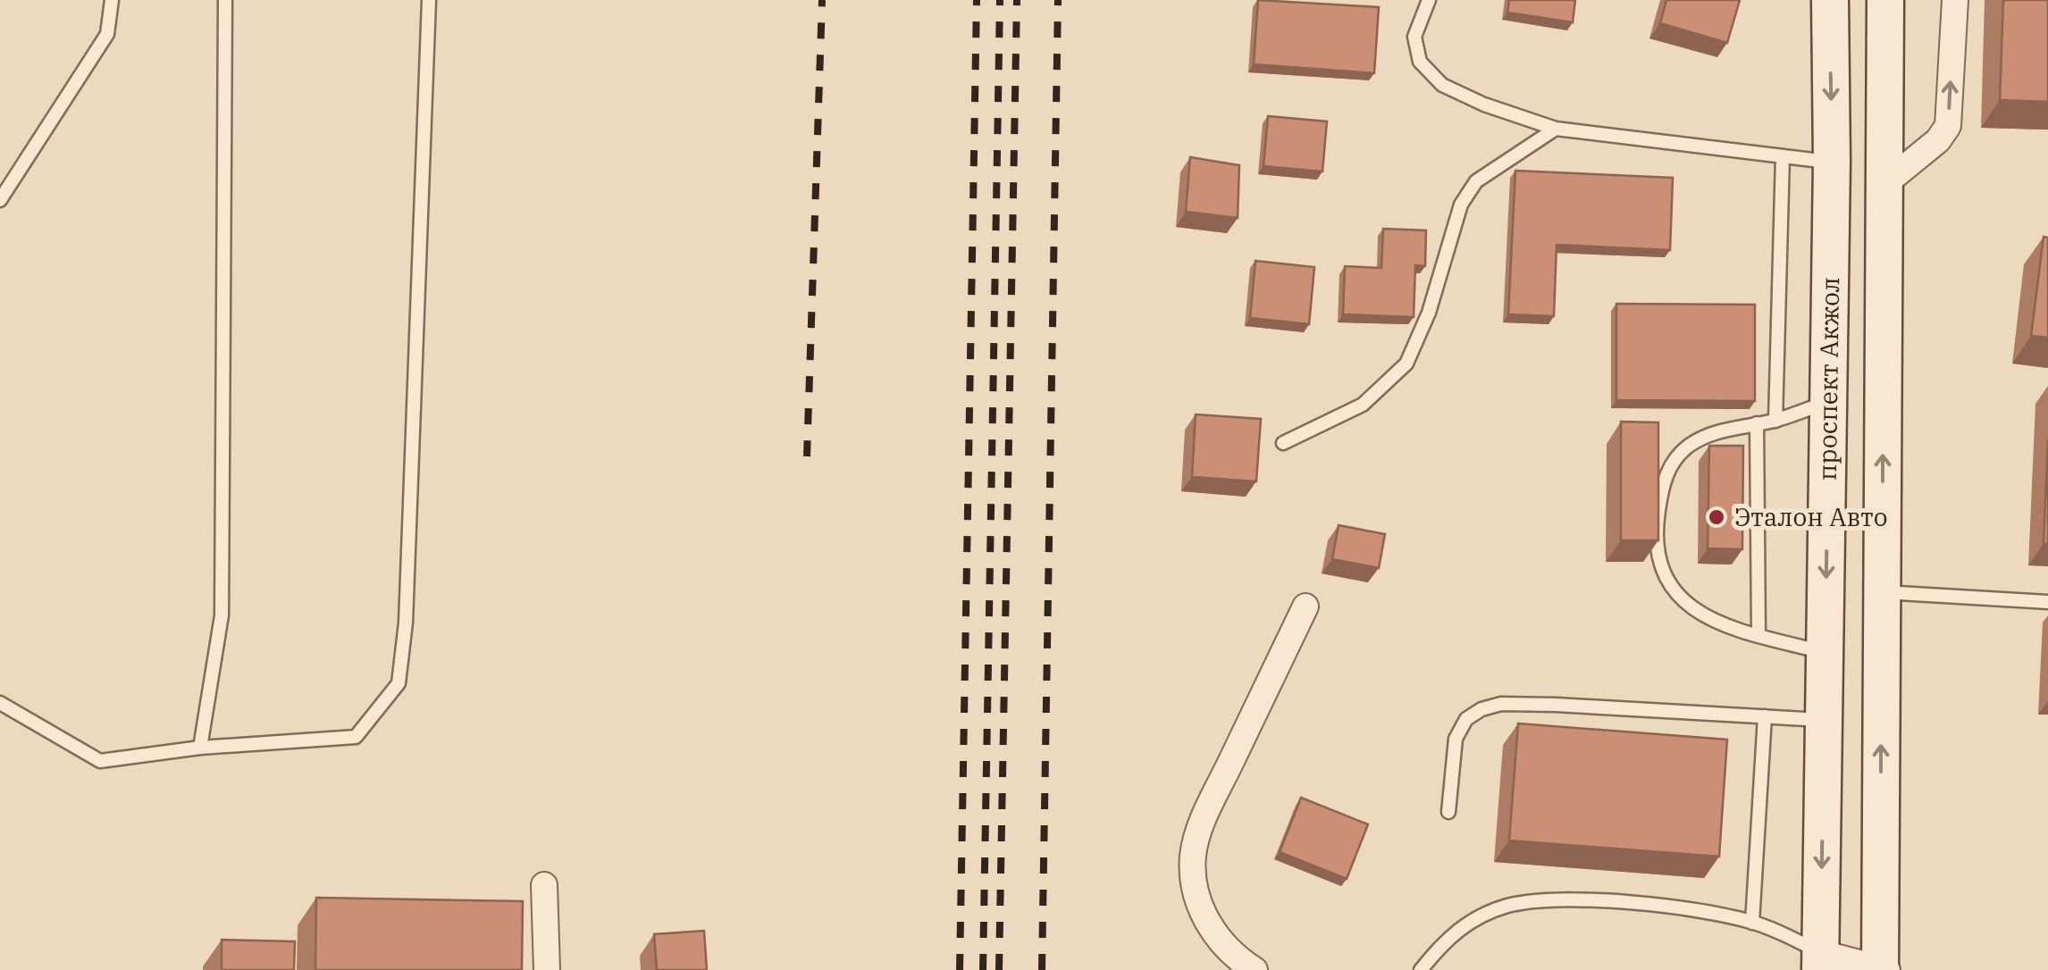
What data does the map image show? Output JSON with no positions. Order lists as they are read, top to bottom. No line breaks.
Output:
{"streets":{"main road":["проспект Акжол"]},"places":["Эталон Авто"]}
